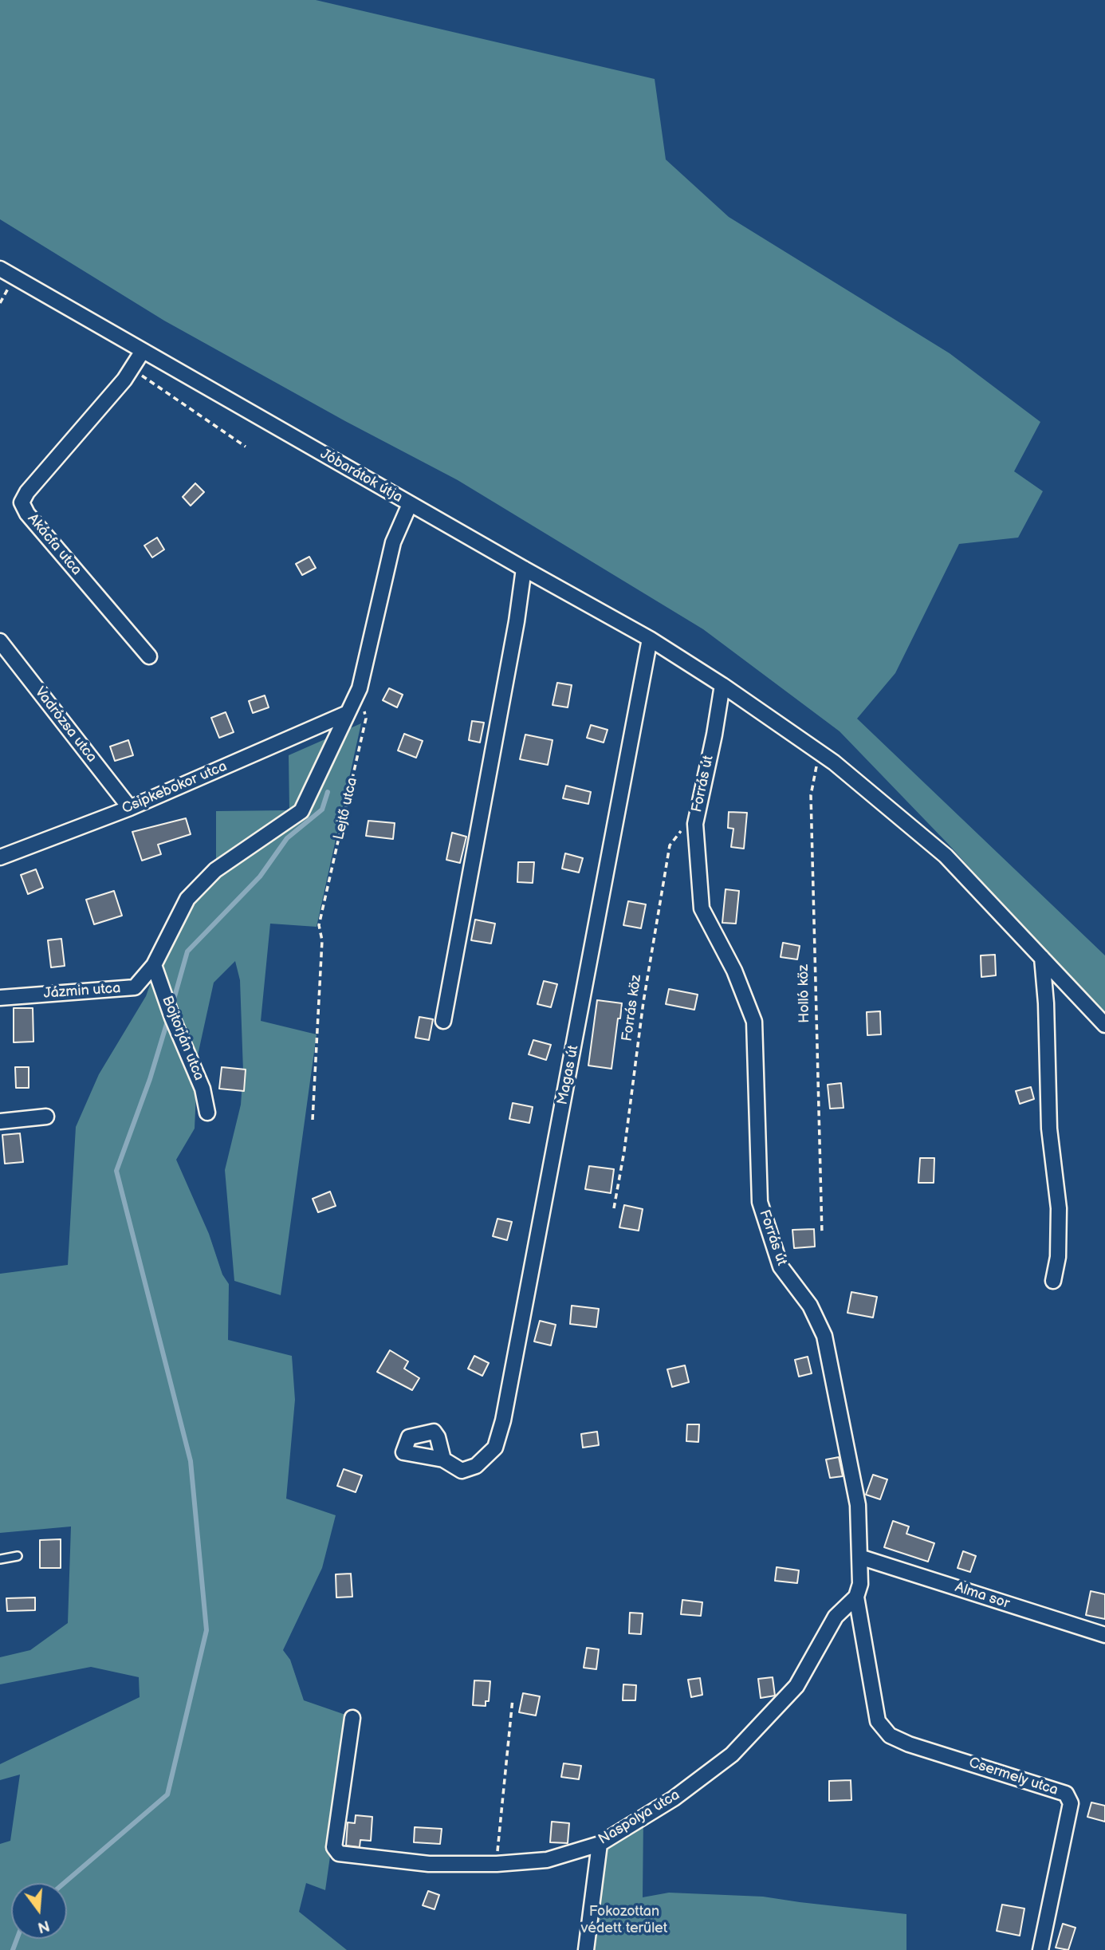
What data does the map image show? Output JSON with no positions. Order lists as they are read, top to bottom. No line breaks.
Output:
{"streets":{"street":["Jóbarátok útja","Akácfa utca","Vadrózsa utca","Forrás út","Csipkebokor utca","Jázmin utca","Bojtorján utca","Magas út","Alma sor","Csermely utca","Naspolya utca"],"path":["Lejtő utca","Holló köz","Forrás köz"]},"crossings":[["Jóbarátok útja","Akácfa utca"],["Jóbarátok útja","Forrás út"],["Jóbarátok útja","Holló köz"],["Jóbarátok útja","Magas út"],["Vadrózsa utca","Csipkebokor utca"],["Forrás út","Forrás köz"],["Forrás út","Alma sor"],["Forrás út","Csermely utca"],["Forrás út","Naspolya utca"],["Csipkebokor utca","Jázmin utca"],["Lejtő utca","Jázmin utca"],["Jázmin utca","Bojtorján utca"]],"parks":["Fokozottan védett terület"],"north":"bottom"}
